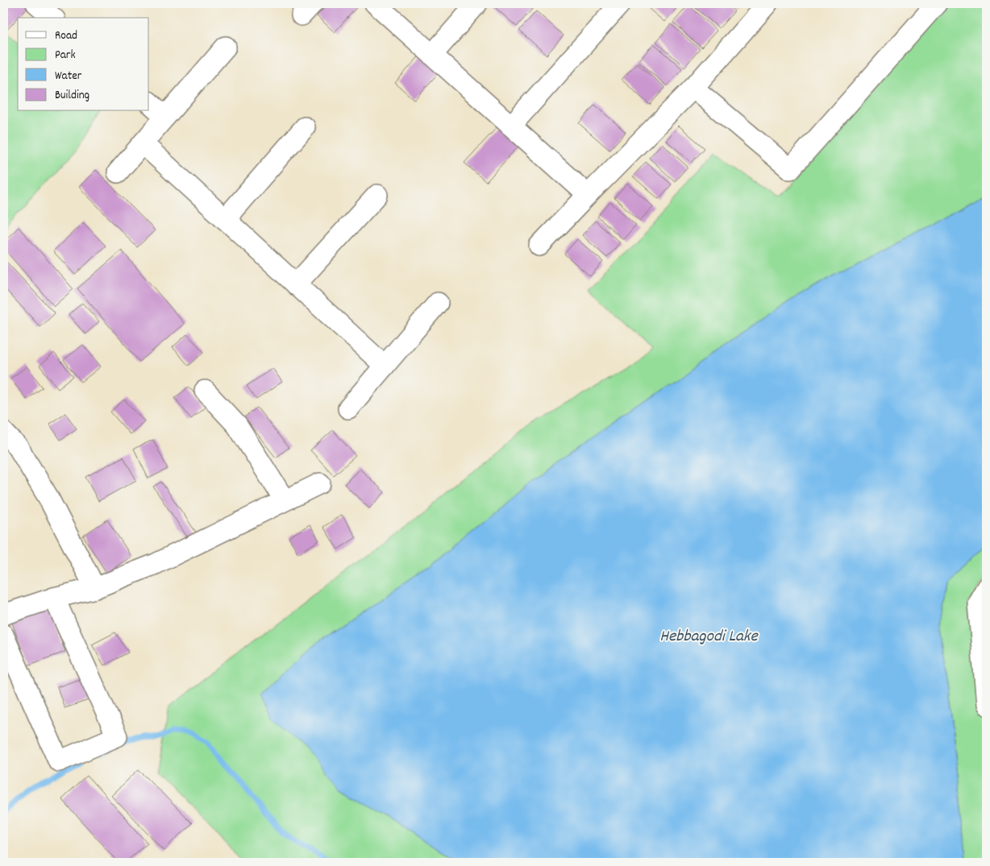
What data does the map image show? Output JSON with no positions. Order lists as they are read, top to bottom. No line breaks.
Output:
{"water":["Hebbagodi Lake"],"legend":["Road","Park","Water","Building"]}
